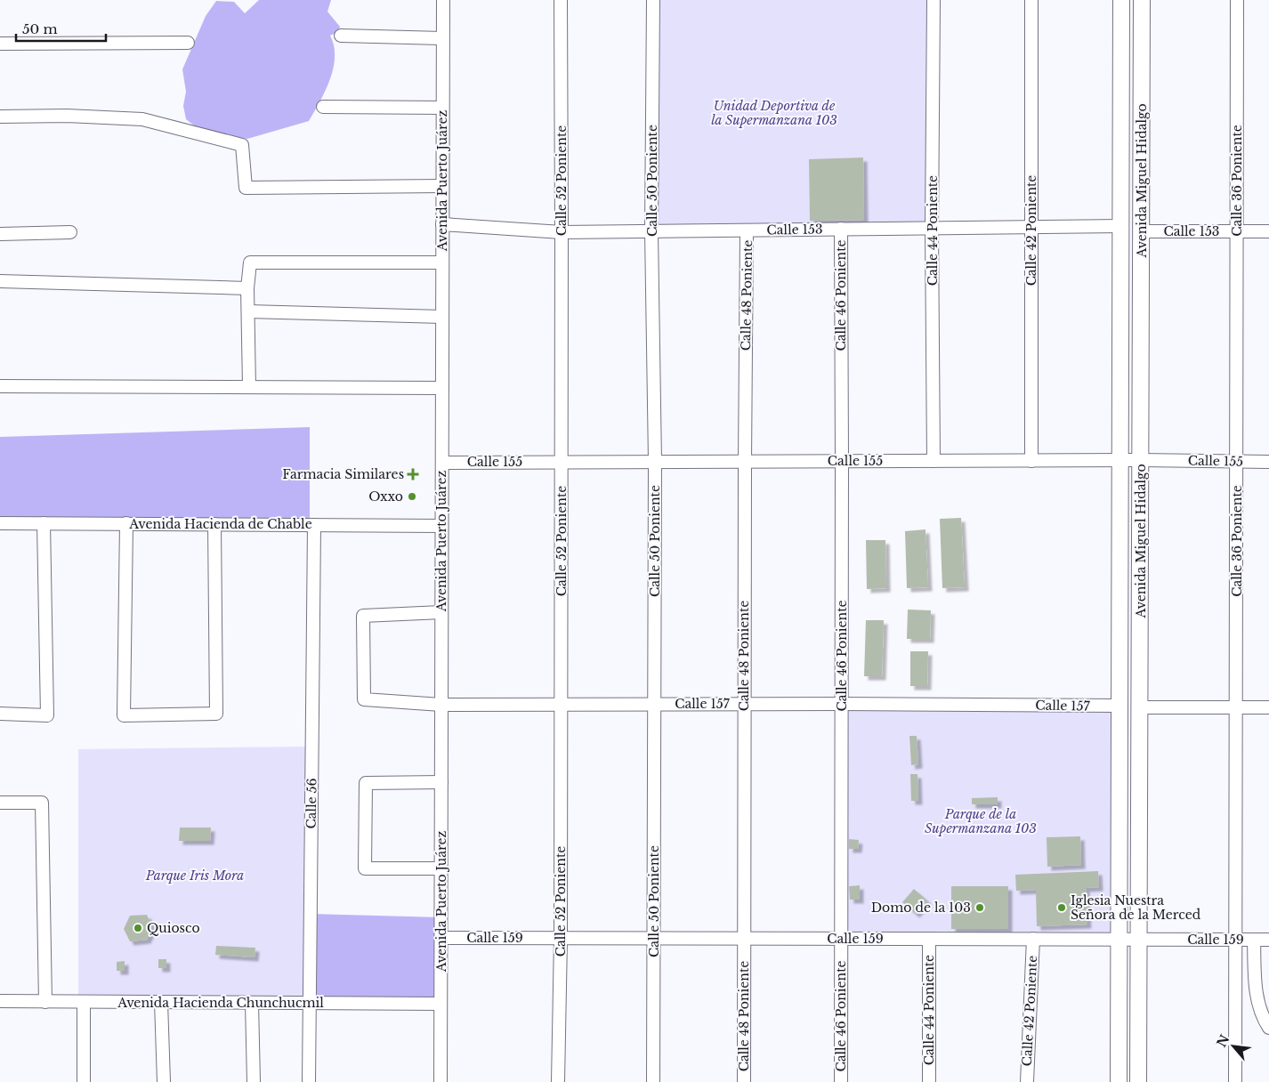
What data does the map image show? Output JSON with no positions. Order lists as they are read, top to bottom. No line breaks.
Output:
{"streets":{"main road":["Avenida Miguel Hidalgo"],"street":["Avenida Puerto Juárez","Calle 52 Poniente","Calle 50 Poniente","Calle 36 Poniente","Calle 153","Calle 44 Poniente","Calle 42 Poniente","Calle 48 Poniente","Calle 46 Poniente","Calle 155","Avenida Hacienda de Chable","Calle 157","Calle 56","Calle 159","Avenida Hacienda Chunchucmil"]},"crossings":[["Avenida Puerto Juárez","Calle 153"],["Avenida Puerto Juárez","Calle 155"],["Avenida Puerto Juárez","Avenida Hacienda de Chable"],["Avenida Puerto Juárez","Calle 157"],["Avenida Puerto Juárez","Calle 159"],["Avenida Puerto Juárez","Avenida Hacienda Chunchucmil"],["Calle 52 Poniente","Calle 153"],["Calle 52 Poniente","Calle 155"],["Calle 52 Poniente","Calle 157"],["Calle 52 Poniente","Calle 159"],["Calle 50 Poniente","Calle 153"],["Calle 50 Poniente","Calle 155"],["Calle 50 Poniente","Calle 157"],["Calle 50 Poniente","Calle 159"],["Avenida Miguel Hidalgo","Calle 153"],["Avenida Miguel Hidalgo","Calle 155"],["Avenida Miguel Hidalgo","Calle 157"],["Avenida Miguel Hidalgo","Calle 159"],["Calle 36 Poniente","Calle 153"],["Calle 36 Poniente","Calle 155"],["Calle 36 Poniente","Calle 159"],["Calle 153","Calle 44 Poniente"],["Calle 153","Calle 42 Poniente"],["Calle 153","Calle 48 Poniente"],["Calle 153","Calle 46 Poniente"],["Calle 44 Poniente","Calle 155"],["Calle 44 Poniente","Calle 159"],["Calle 42 Poniente","Calle 155"],["Calle 42 Poniente","Calle 159"],["Calle 48 Poniente","Calle 155"],["Calle 48 Poniente","Calle 157"],["Calle 48 Poniente","Calle 159"],["Calle 46 Poniente","Calle 155"],["Calle 46 Poniente","Calle 157"],["Calle 46 Poniente","Calle 159"],["Avenida Hacienda de Chable","Calle 56"],["Calle 56","Avenida Hacienda Chunchucmil"]],"parks":["Unidad Deportiva de la Supermanzana 103","Parque de la Supermanzana 103","Parque Iris Mora"],"places":{"health":["Farmacia Similares"],"other":["Oxxo","Domo de la 103","Iglesia Nuestra Señora de la Merced","Quiosco"]},"scale_bar":"50 m","north":"top left"}
